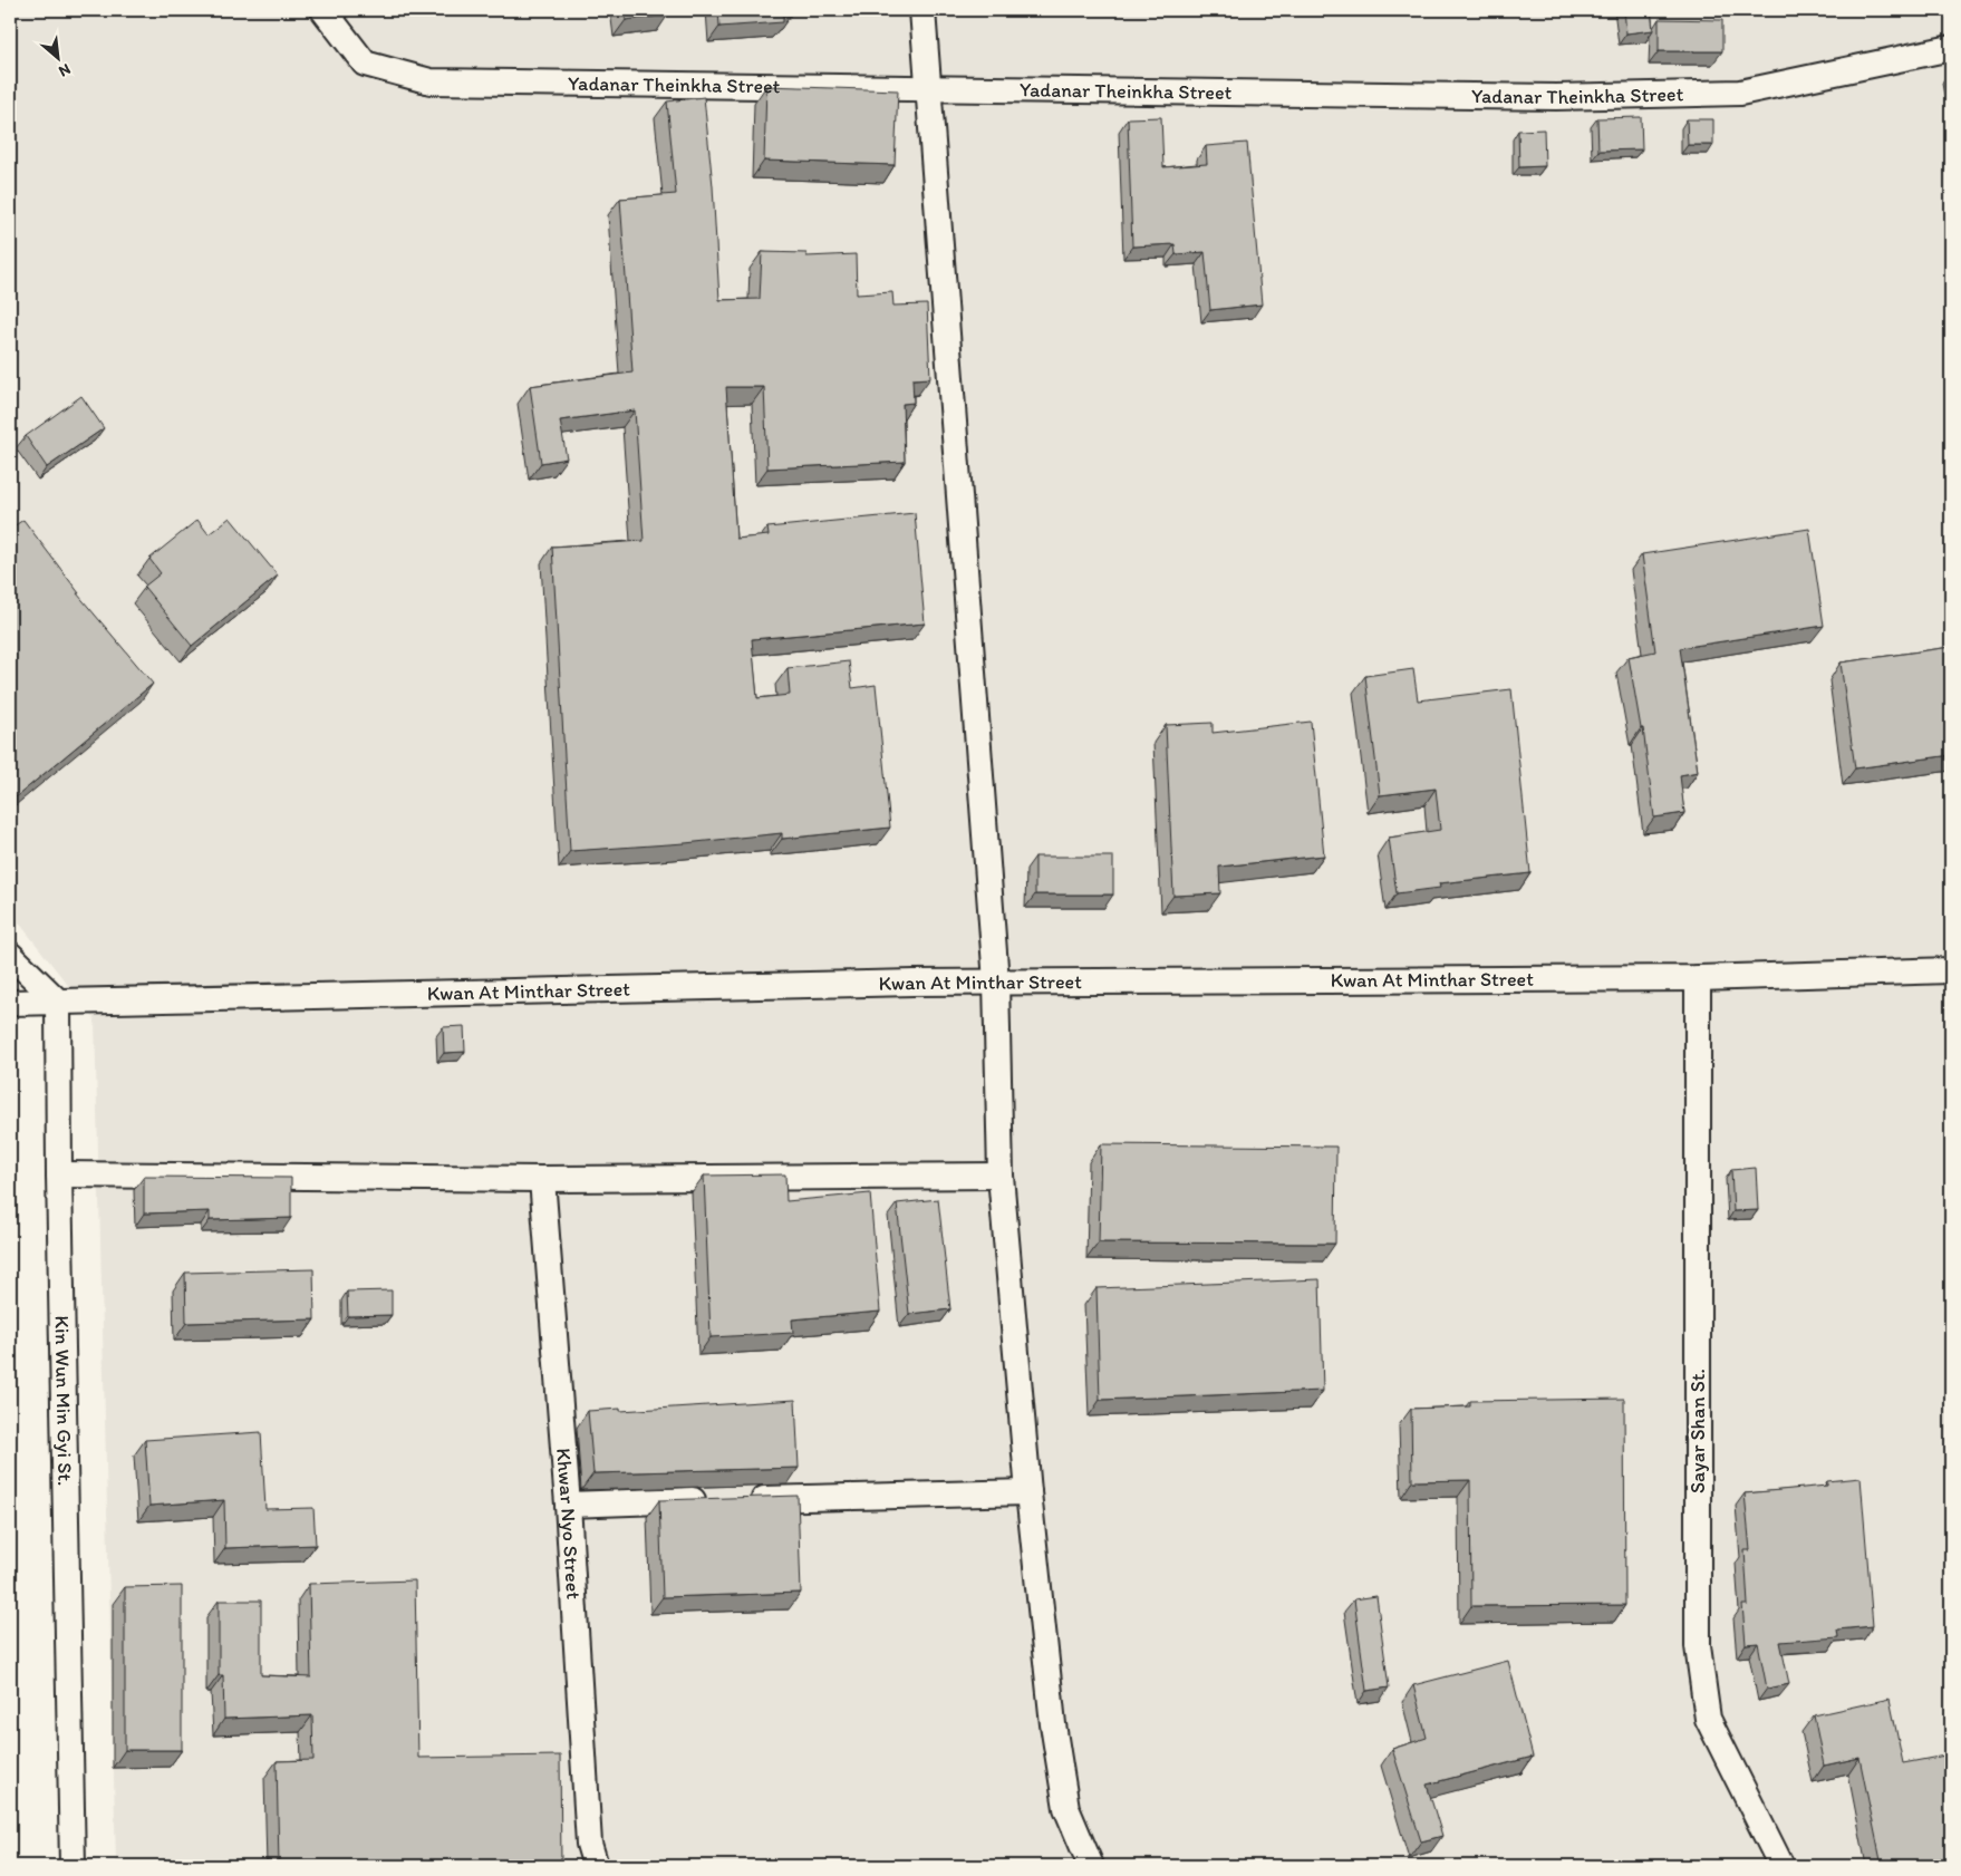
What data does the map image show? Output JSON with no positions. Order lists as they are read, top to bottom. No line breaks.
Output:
{"streets":{"street":["Yadanar Theinkha Street","Kwan At Minthar Street","Kin Wun Min Gyi St.","Sayar Shan St.","Khwar Nyo Street"]},"crossings":[["Kwan At Minthar Street","Kin Wun Min Gyi St."],["Kwan At Minthar Street","Sayar Shan St."]],"north":"bottom right"}
